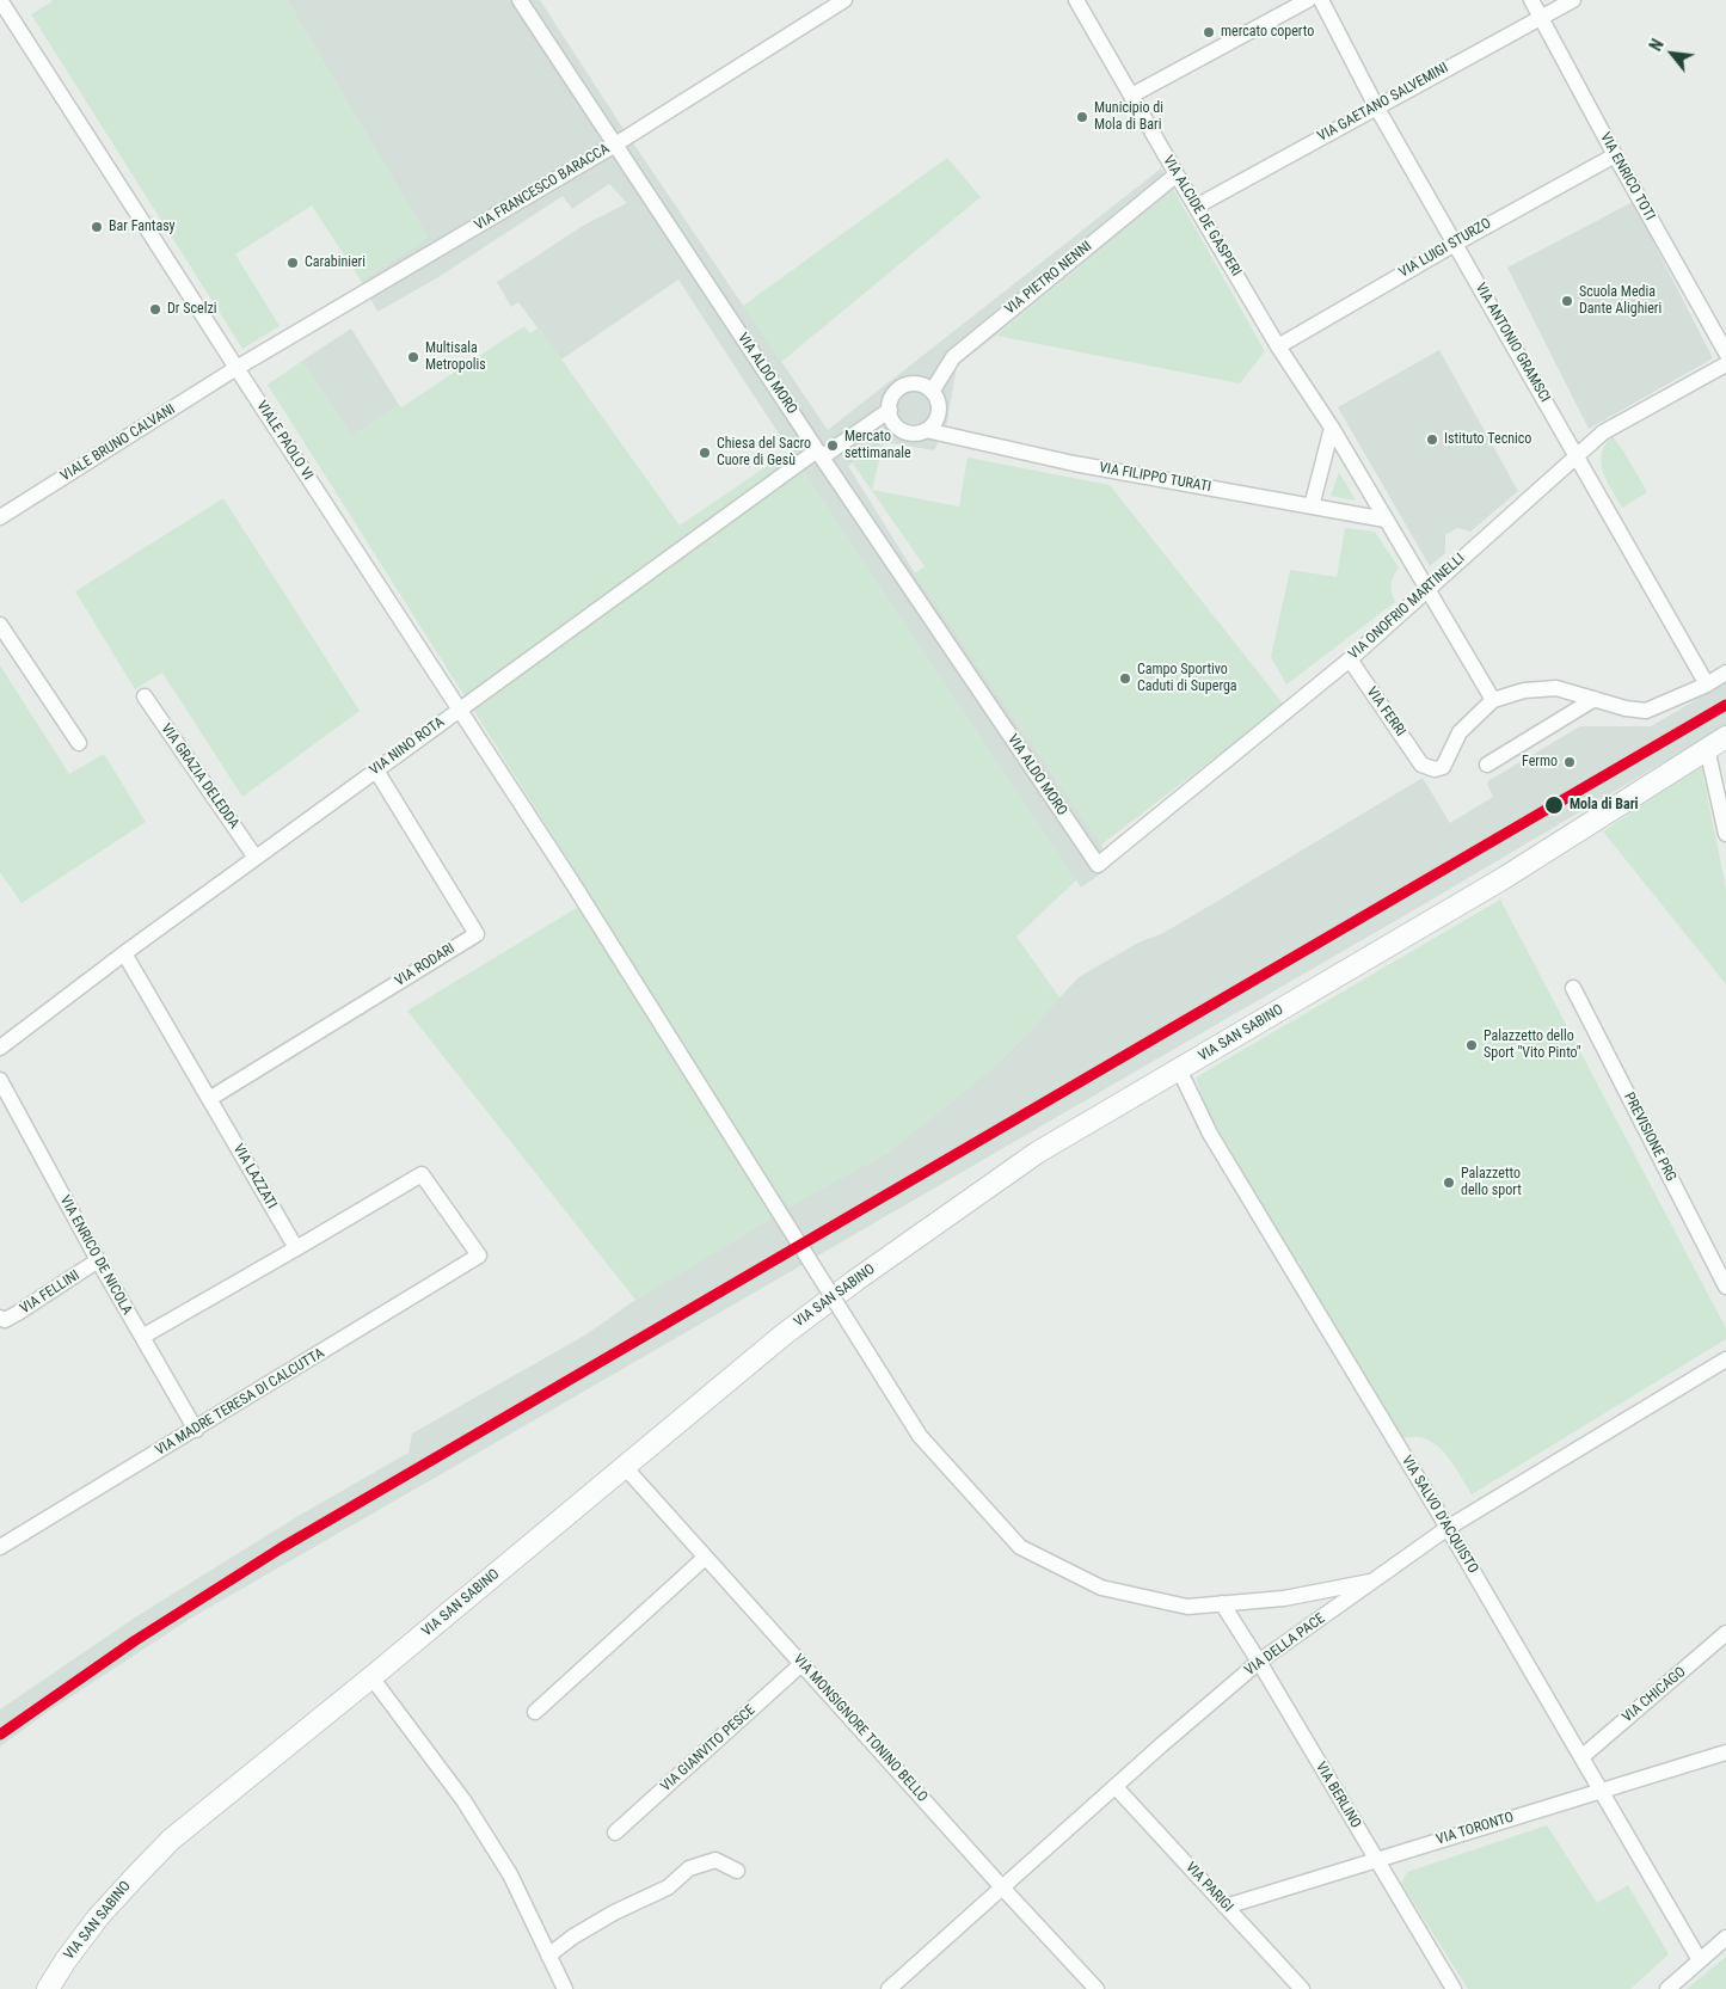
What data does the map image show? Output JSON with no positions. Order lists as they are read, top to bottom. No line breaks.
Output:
{"streets":{"street":["VIA GAETANO SALVEMINI","VIA ENRICO TOTI","VIA FRANCESCO BARACCA","VIA ALCIDE DE GASPERI","VIA LUIGI STURZO","VIA PIETRO NENNI","VIA ANTONIO GRAMSCI","VIA ALDO MORO","VIALE PAOLO VI","VIALE BRUNO CALVANI","VIA FILIPPO TURATI","VIA ONOFRIO MARTINELLI","VIA FERRI","VIA NINO ROTA","VIA GRAZIA DELEDDA","VIA RODARI","VIA SAN SABINO","PREVISIONE PRG","VIA LAZZATI","VIA ENRICO DE NICOLA","VIA FELLINI","VIA MADRE TERESA DI CALCUTTA","VIA SALVO D'ACQUISTO","VIA DELLA PACE","VIA CHICAGO","VIA MONSIGNORE TONINO BELLO","VIA GIANVITO PESCE","VIA BERLINO","VIA TORONTO","VIA PARIGI"]},"crossings":[["VIA GAETANO SALVEMINI","VIA ENRICO TOTI"],["VIA GAETANO SALVEMINI","VIA ALCIDE DE GASPERI"],["VIA GAETANO SALVEMINI","VIA ANTONIO GRAMSCI"],["VIA ENRICO TOTI","VIA LUIGI STURZO"],["VIA FRANCESCO BARACCA","VIA ALDO MORO"],["VIA FRANCESCO BARACCA","VIALE PAOLO VI"],["VIA FRANCESCO BARACCA","VIALE BRUNO CALVANI"],["VIA ALCIDE DE GASPERI","VIA LUIGI STURZO"],["VIA ALCIDE DE GASPERI","VIA PIETRO NENNI"],["VIA ALCIDE DE GASPERI","VIA FILIPPO TURATI"],["VIA ALCIDE DE GASPERI","VIA ONOFRIO MARTINELLI"],["VIA ALCIDE DE GASPERI","VIA FERRI"],["VIA LUIGI STURZO","VIA ANTONIO GRAMSCI"],["VIA PIETRO NENNI","VIA FILIPPO TURATI"],["VIA PIETRO NENNI","VIA NINO ROTA"],["VIA ANTONIO GRAMSCI","VIA ONOFRIO MARTINELLI"],["VIA ALDO MORO","VIA ONOFRIO MARTINELLI"],["VIA ALDO MORO","VIA NINO ROTA"],["VIALE PAOLO VI","VIALE BRUNO CALVANI"],["VIALE PAOLO VI","VIA NINO ROTA"],["VIALE PAOLO VI","VIA DELLA PACE"],["VIALE PAOLO VI","VIA BERLINO"],["VIA FILIPPO TURATI","VIA NINO ROTA"],["VIA ONOFRIO MARTINELLI","VIA FERRI"],["VIA NINO ROTA","VIA GRAZIA DELEDDA"],["VIA NINO ROTA","VIA RODARI"],["VIA NINO ROTA","VIA LAZZATI"],["VIA RODARI","VIA LAZZATI"],["VIA SAN SABINO","VIA SALVO D'ACQUISTO"],["VIA SAN SABINO","VIA MONSIGNORE TONINO BELLO"],["VIA LAZZATI","VIA MADRE TERESA DI CALCUTTA"],["VIA ENRICO DE NICOLA","VIA FELLINI"],["VIA ENRICO DE NICOLA","VIA MADRE TERESA DI CALCUTTA"],["VIA SALVO D'ACQUISTO","VIA DELLA PACE"],["VIA SALVO D'ACQUISTO","VIA CHICAGO"],["VIA SALVO D'ACQUISTO","VIA TORONTO"],["VIA DELLA PACE","VIA MONSIGNORE TONINO BELLO"],["VIA DELLA PACE","VIA BERLINO"],["VIA DELLA PACE","VIA PARIGI"],["VIA MONSIGNORE TONINO BELLO","VIA GIANVITO PESCE"],["VIA BERLINO","VIA TORONTO"],["VIA TORONTO","VIA PARIGI"]],"places":["mercato coperto","Municipio di Mola di Bari","Bar Fantasy","Carabinieri","Scuola Media Dante Alighieri","Dr Scelzi","Multisala Metropolis","Istituto Tecnico","Mercato settimanale","Chiesa del Sacro Cuore di Gesù","Campo Sportivo Caduti di Superga","Fermo","Mola di Bari","Palazzetto dello Sport \"Vito Pinto\"","Palazzetto dello sport"],"north":"top left"}
